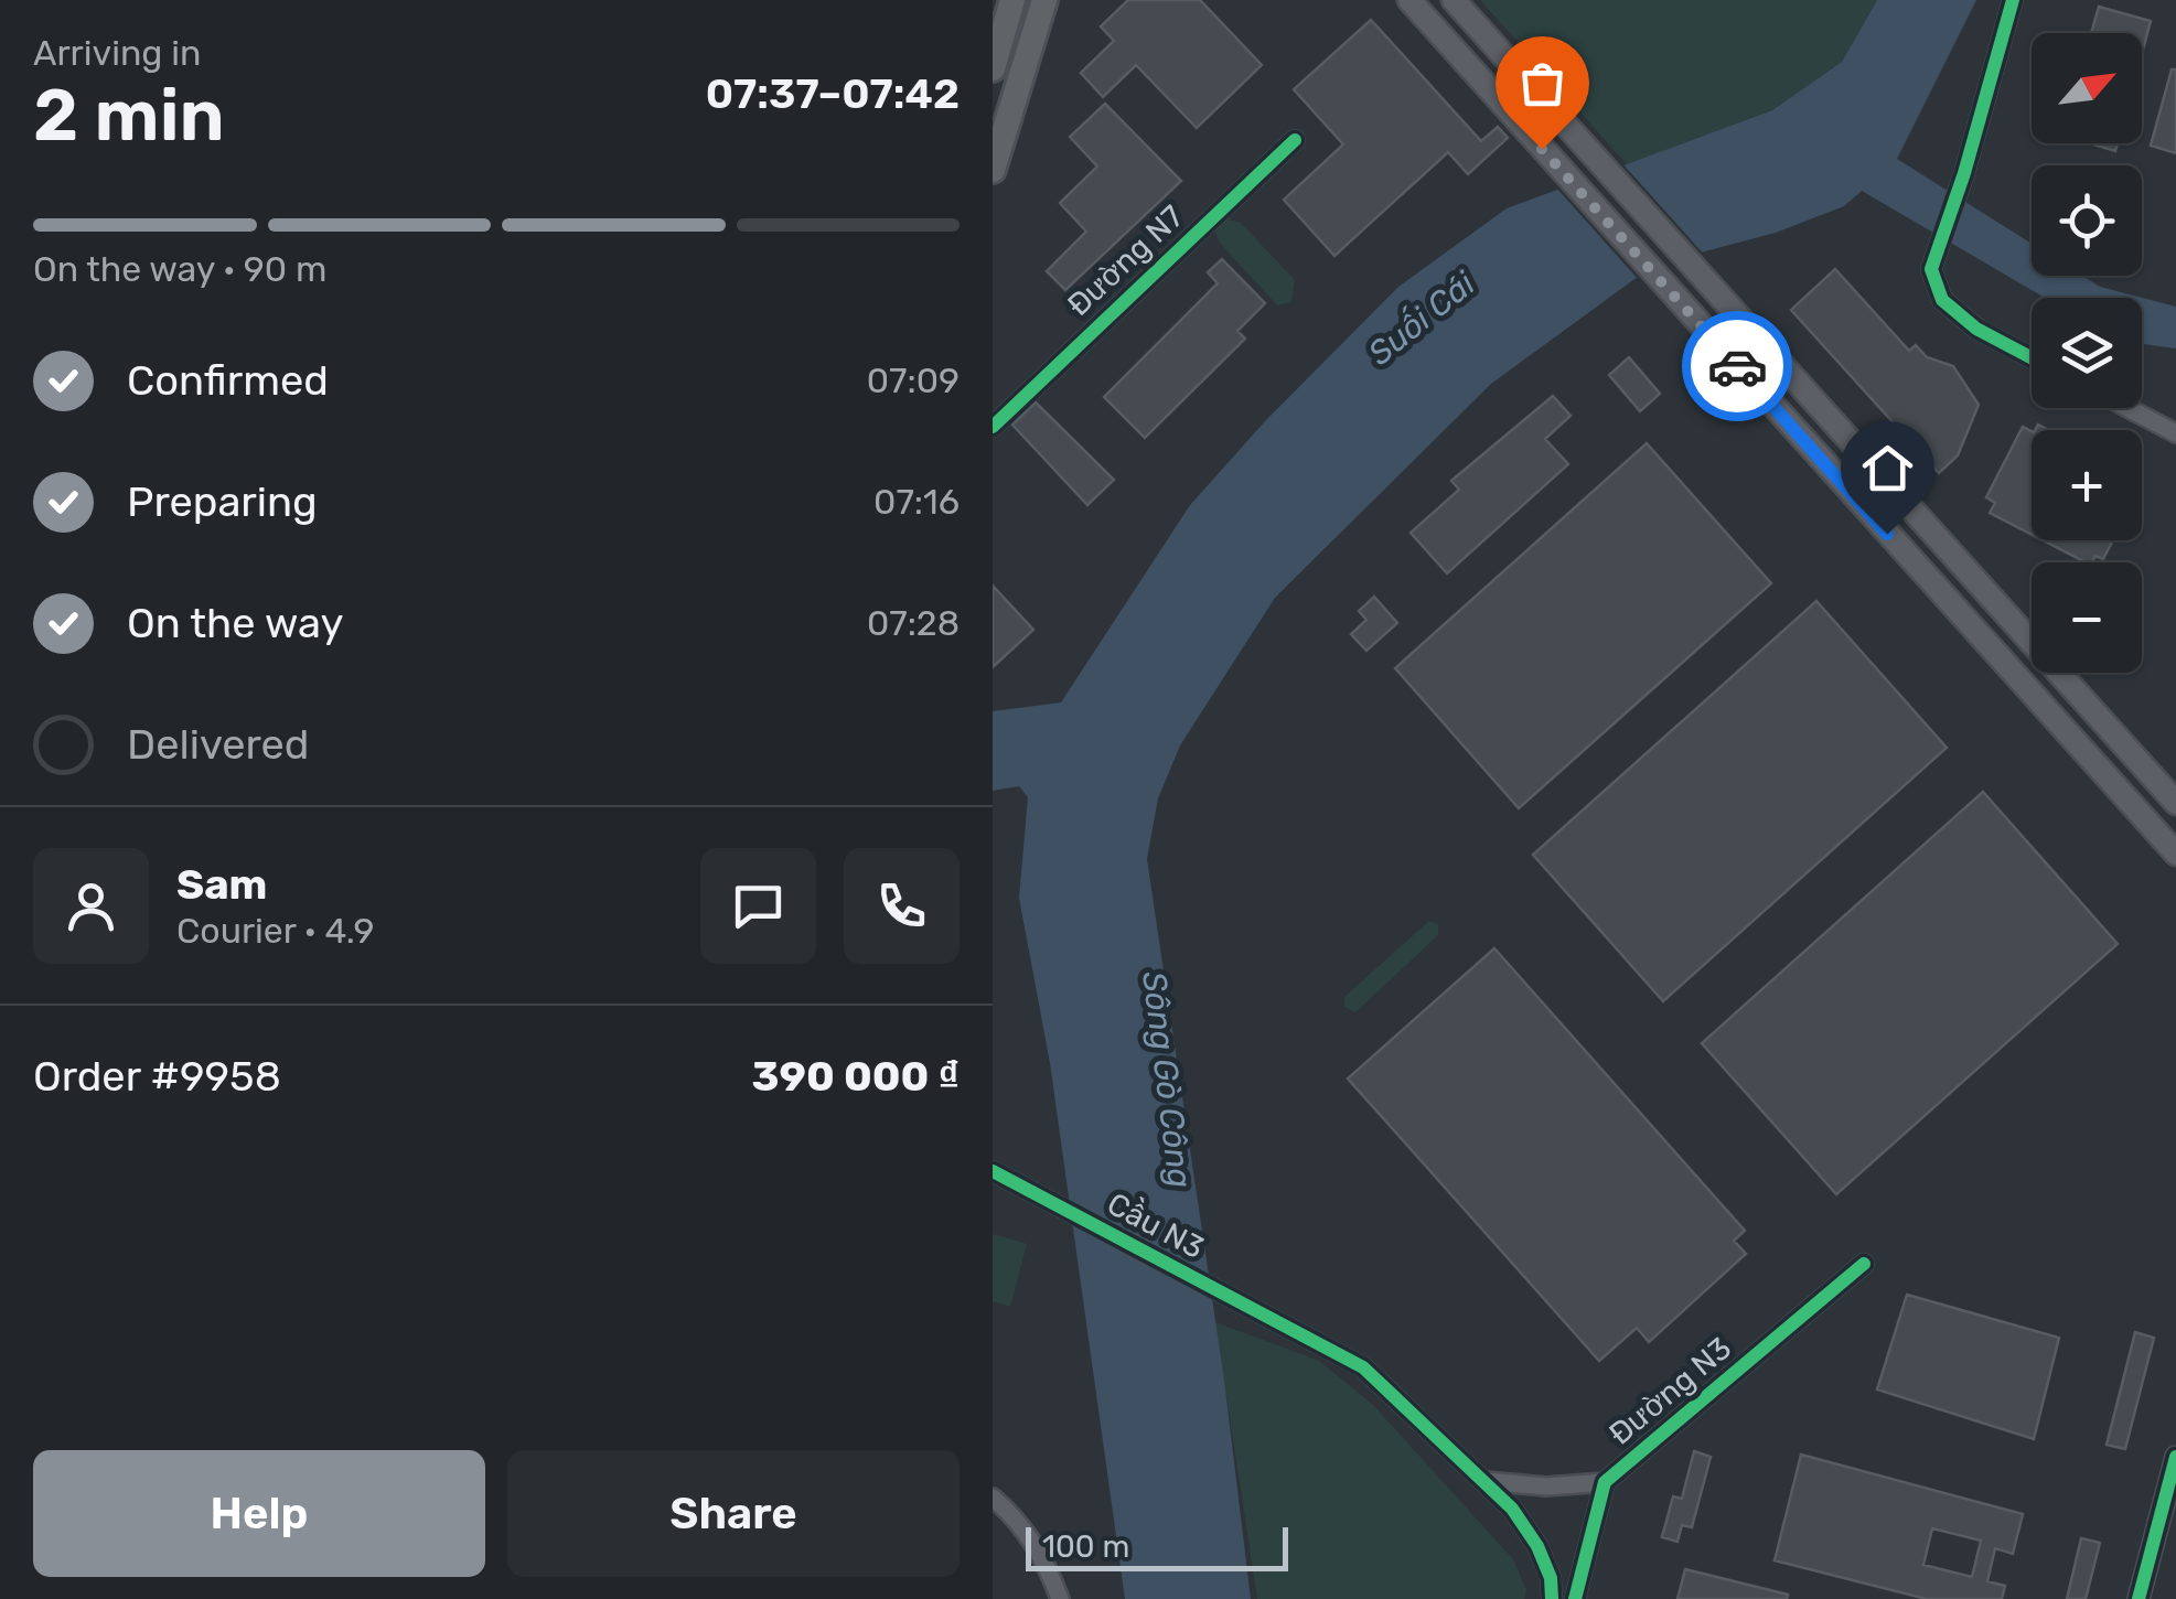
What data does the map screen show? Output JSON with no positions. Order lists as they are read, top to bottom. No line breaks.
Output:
{"streets":{"street":["Đường N7","Cầu N3","Đường N3"]},"crossings":[["Cầu N3","Đường N3"]],"water":["Suối Cái","Sông Gò Công"],"scale_bar":"100 m","north":"top right","page":{"heading":["2 min","Arriving in","07:37–07:42"],"panel":["Sam","Courier · 4.9","Order #9958","390 000 ₫"],"map_buttons":["+","−"],"bar":"On the way · 90 m","list":[["Confirmed","07:09"],["Preparing","07:16"],["On the way","07:28"],"Delivered"],"buttons":["Help","Share"],"scale":"100 m"}}
